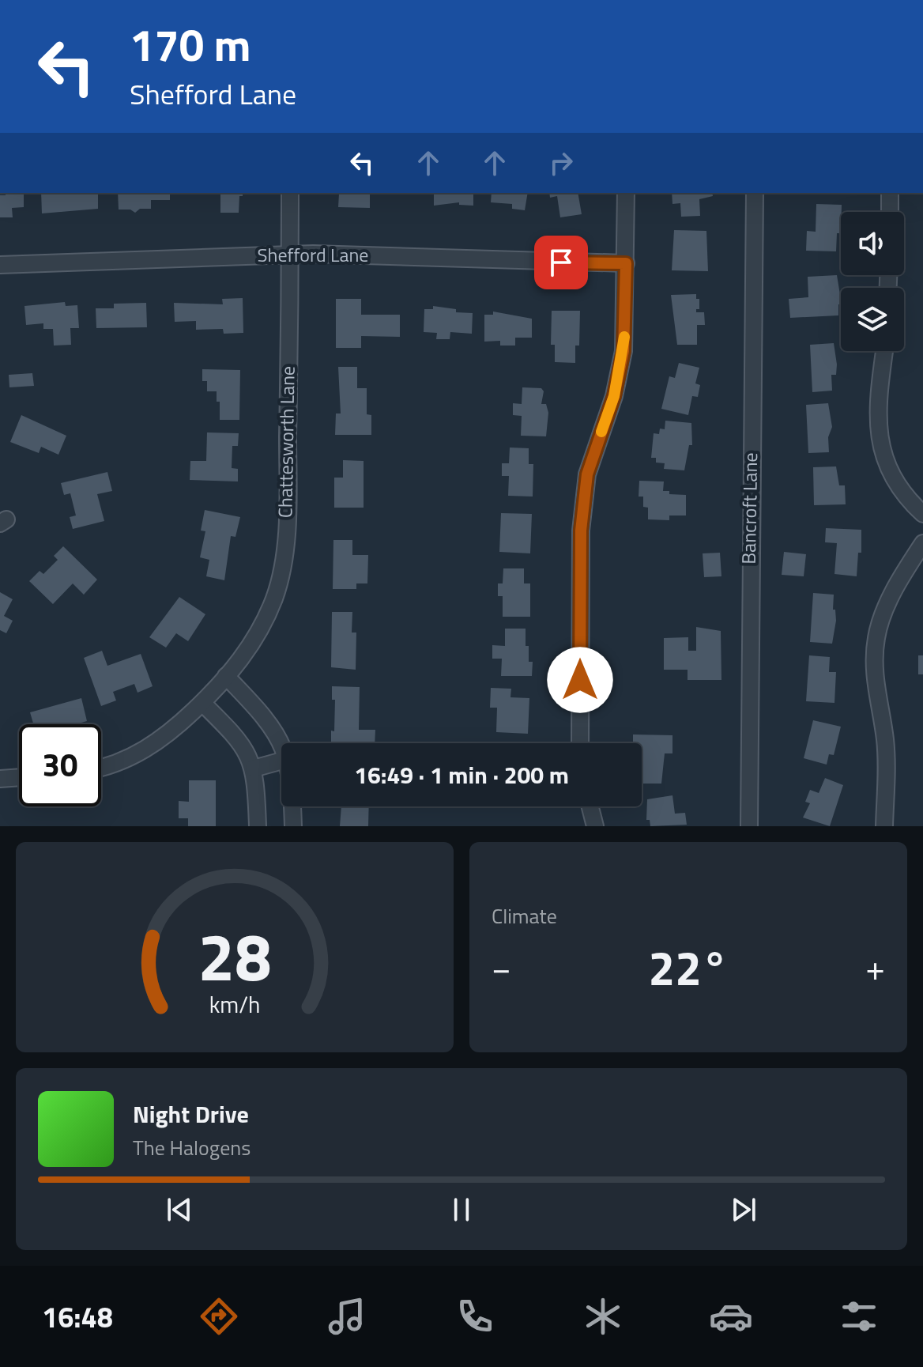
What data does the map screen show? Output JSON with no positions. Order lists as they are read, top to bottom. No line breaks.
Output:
{"streets":{"street":["Shefford Lane","Chattesworth Lane","Bancroft Lane"]},"crossings":[["Shefford Lane","Chattesworth Lane"]],"page":{"turn":["170 m","Shefford Lane"],"limit":"30","trip":"16:49 · 1 min · 200 m","tile":"Climate","heat":["−","22°","+"],"song":["Night Drive","The Halogens"],"tabs":"16:48","gauge":["28","km/h"]}}
